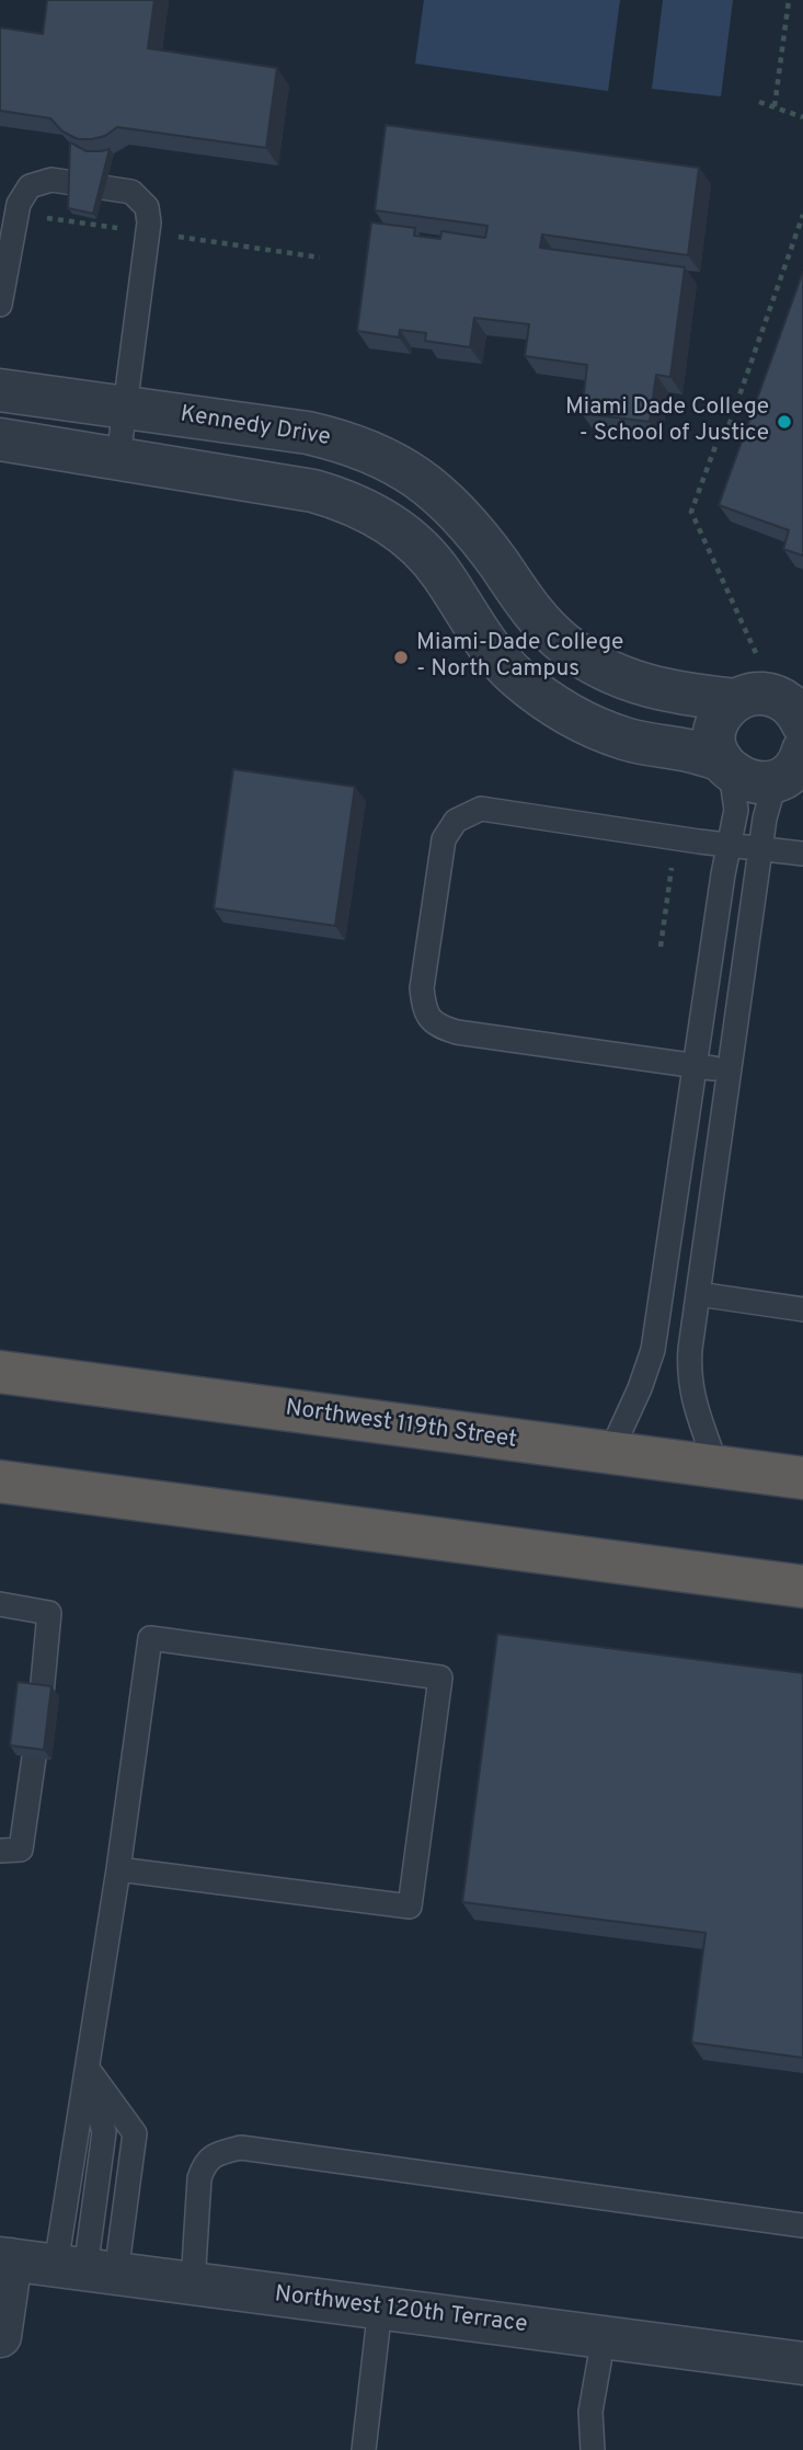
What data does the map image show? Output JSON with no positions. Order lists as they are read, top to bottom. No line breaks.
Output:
{"streets":{"highway":["Northwest 119th Street"],"street":["Kennedy Drive","Northwest 120th Terrace"]},"places":["Miami Dade College - School of Justice","Miami-Dade College - North Campus"]}
